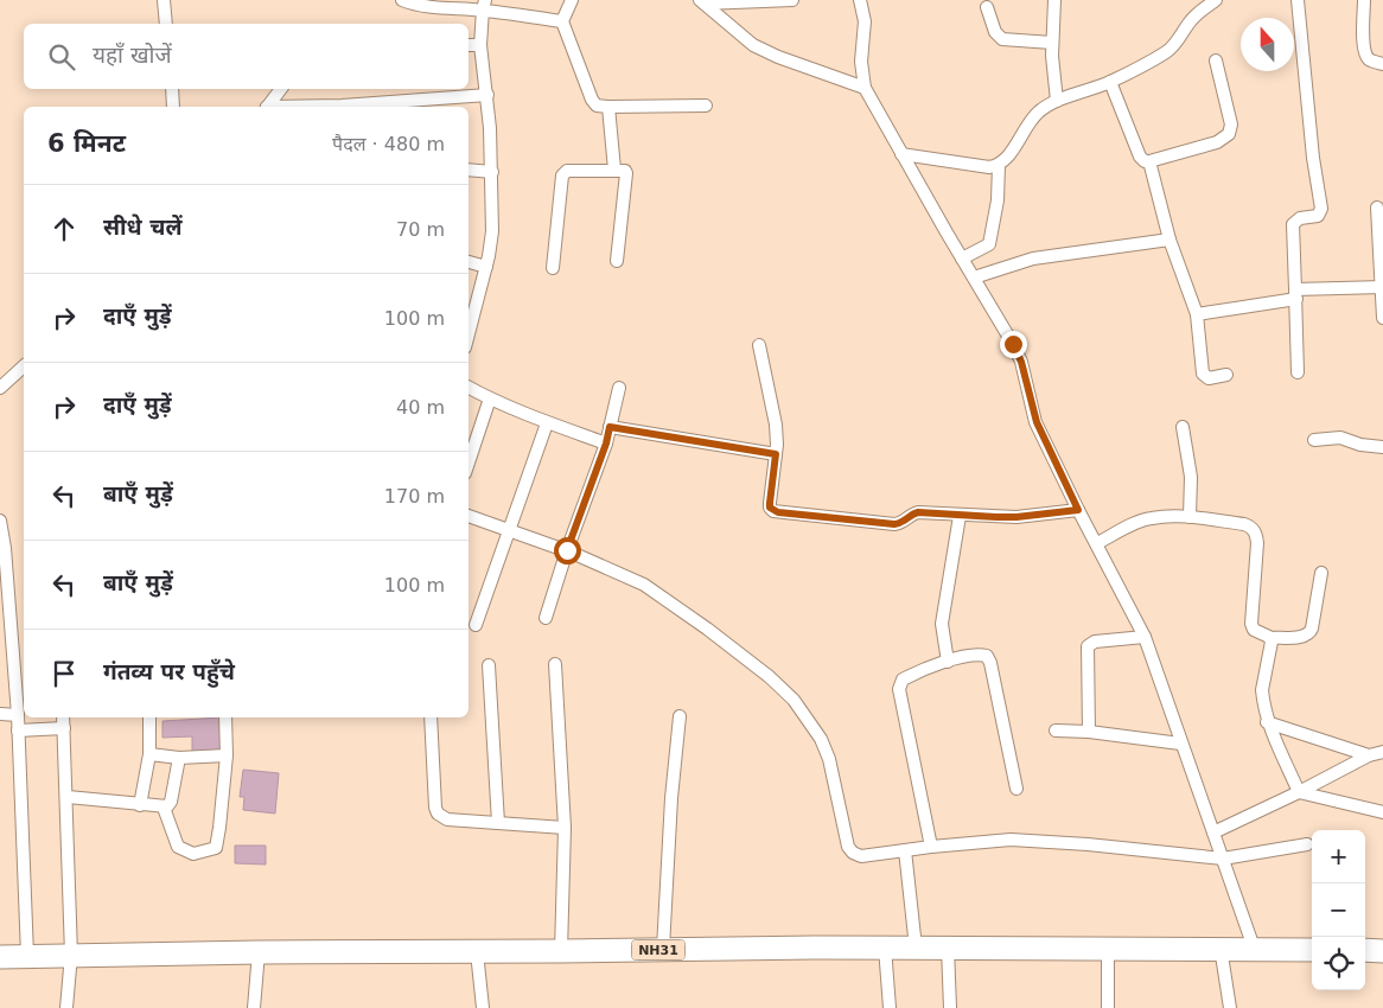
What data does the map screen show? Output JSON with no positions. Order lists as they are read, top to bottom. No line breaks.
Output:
{"streets":{"highway":["NH31"]},"north":"top","page":{"search":"यहाँ खोजें","heading":["6 मिनट","पैदल · 480 m"],"list":[["सीधे चलें","70 m"],["दाएँ मुड़ें","100 m"],["दाएँ मुड़ें","40 m"],["बाएँ मुड़ें","170 m"],["बाएँ मुड़ें","100 m"],"गंतव्य पर पहुँचे"],"map_buttons":["+","−"]}}
